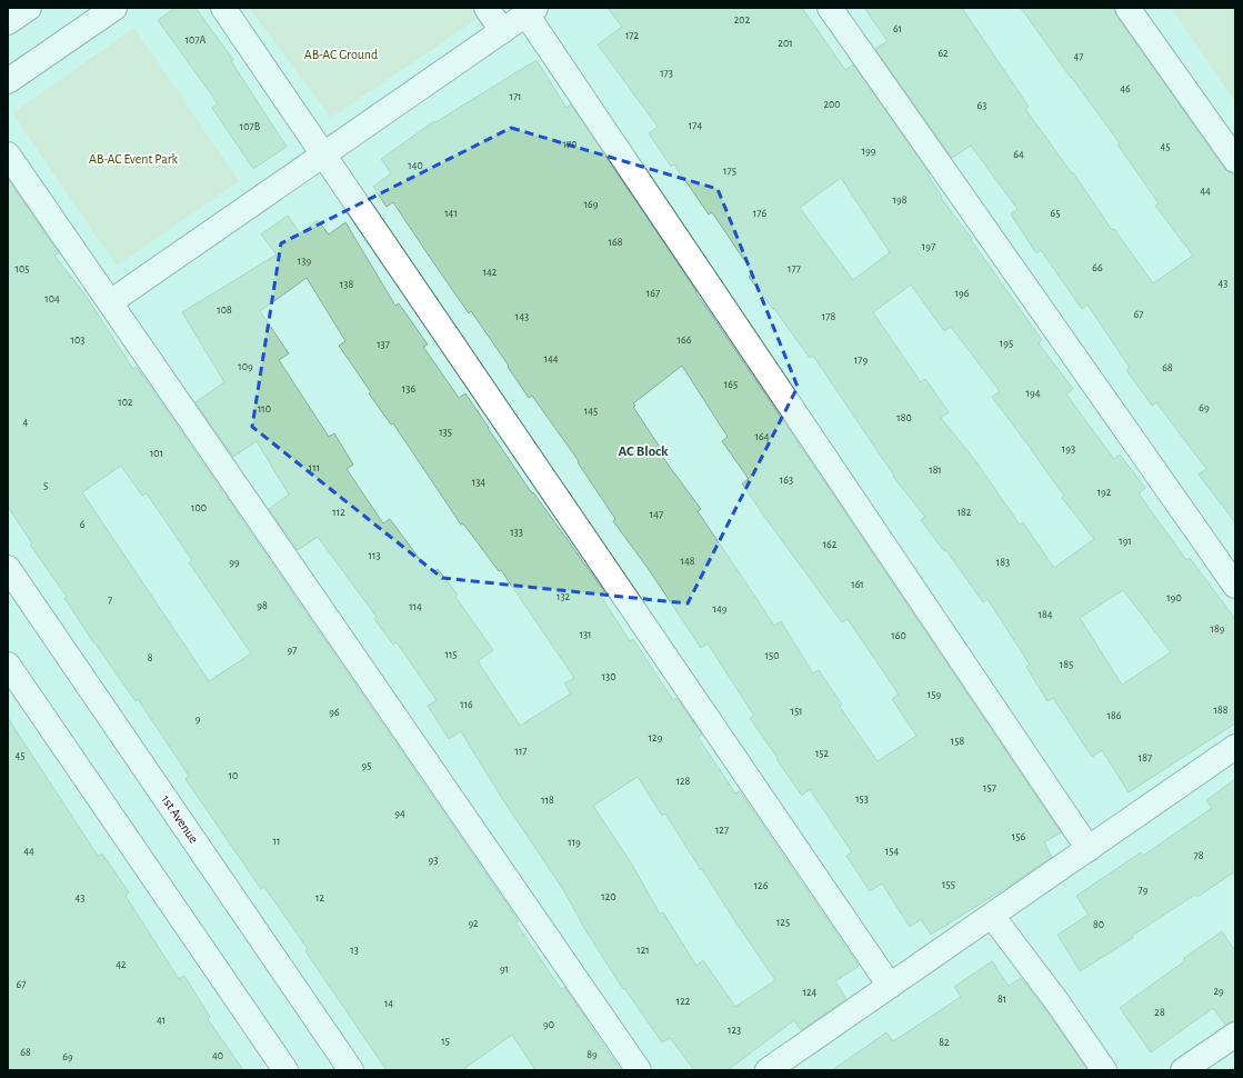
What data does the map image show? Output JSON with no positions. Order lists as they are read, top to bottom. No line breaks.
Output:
{"streets":{"street":["1st Avenue"]},"districts":["AC Block"],"parks":["AB-AC Ground","AB-AC Event Park"],"house_numbers":["202","61","172","107A","201","62","47","173","46","171","200","63","174","107B","170","45","199","64","140","175","44","198","169","141","176","65","168","197","139","66","105","177","142","43","138","167","196","104","108","67","143","178","103","166","195","137","144","179","109","68","165","136","194","102","69","110","145","180","4","135","164","193","101","111","181","163","134","5","192","100","112","182","147","6","133","191","162","113","148","99","183","161","132","190","7","98","114","149","184","189","131","160","97","115","150","8","185","130","159","116","188","151","96","186","9","129","158","117","152","45","187","95","10","128","157","153","118","94","127","156","11","119","44","154","78","93","155","126","79","120","43","12","125","92","80","13","121","42","91","67","29","124","81","122","14","28","41","90","123","15","82","68","89","40","69"]}
